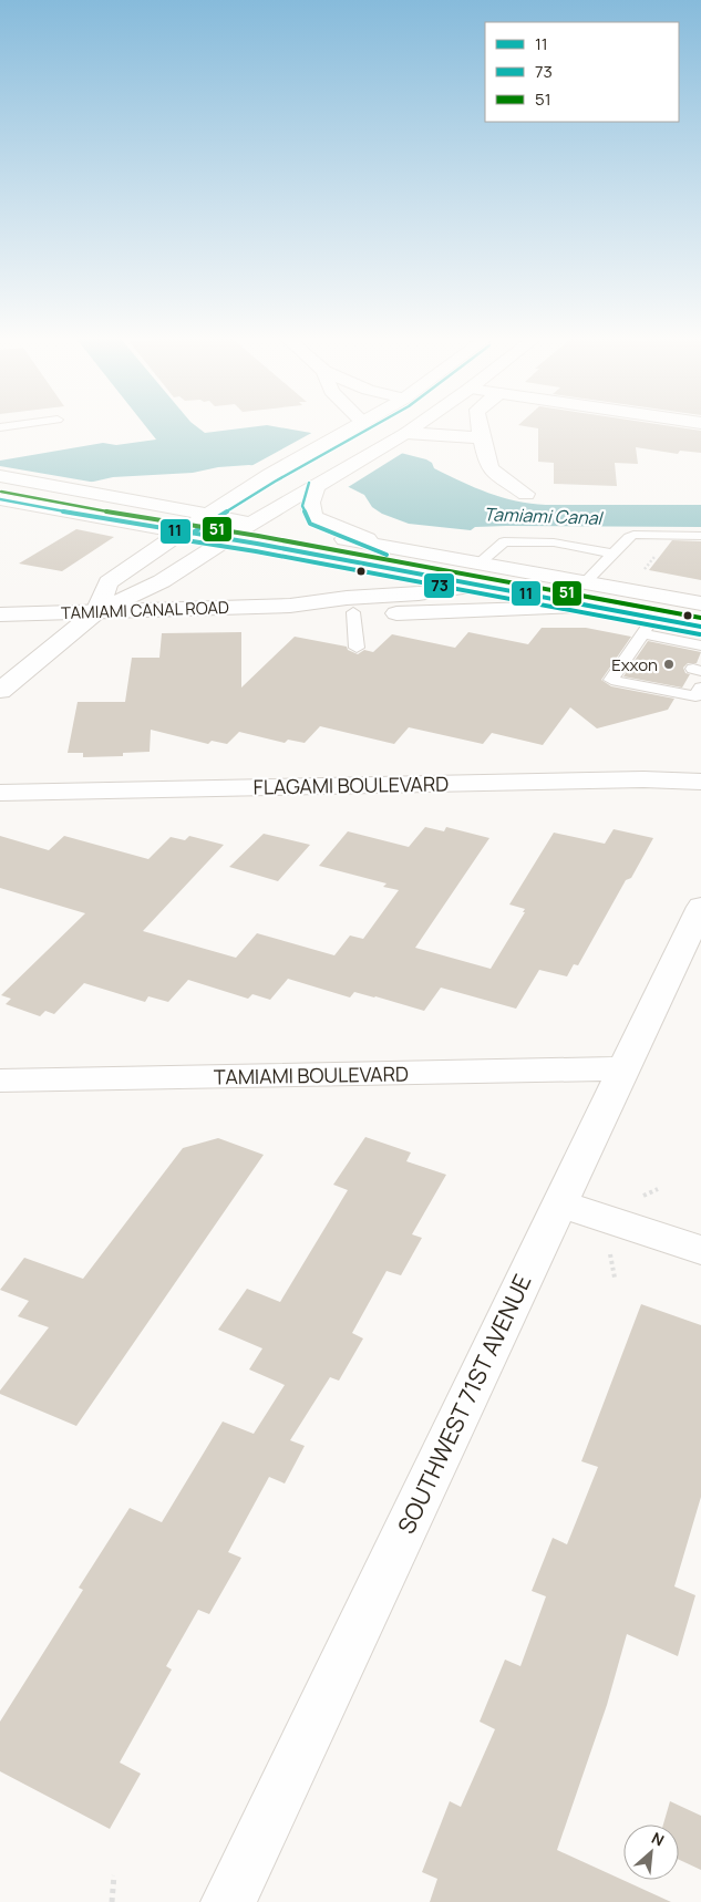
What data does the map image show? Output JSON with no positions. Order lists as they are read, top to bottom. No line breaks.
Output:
{"streets":{"street":["TAMIAMI CANAL ROAD","FLAGAMI BOULEVARD","TAMIAMI BOULEVARD","SOUTHWEST 71ST AVENUE"]},"crossings":[["TAMIAMI BOULEVARD","SOUTHWEST 71ST AVENUE"]],"water":["Tamiami Canal"],"places":["Exxon"],"lines":["transit line 73","transit line 51","transit line 11"],"legend":["11","73","51"],"north":"top right"}
